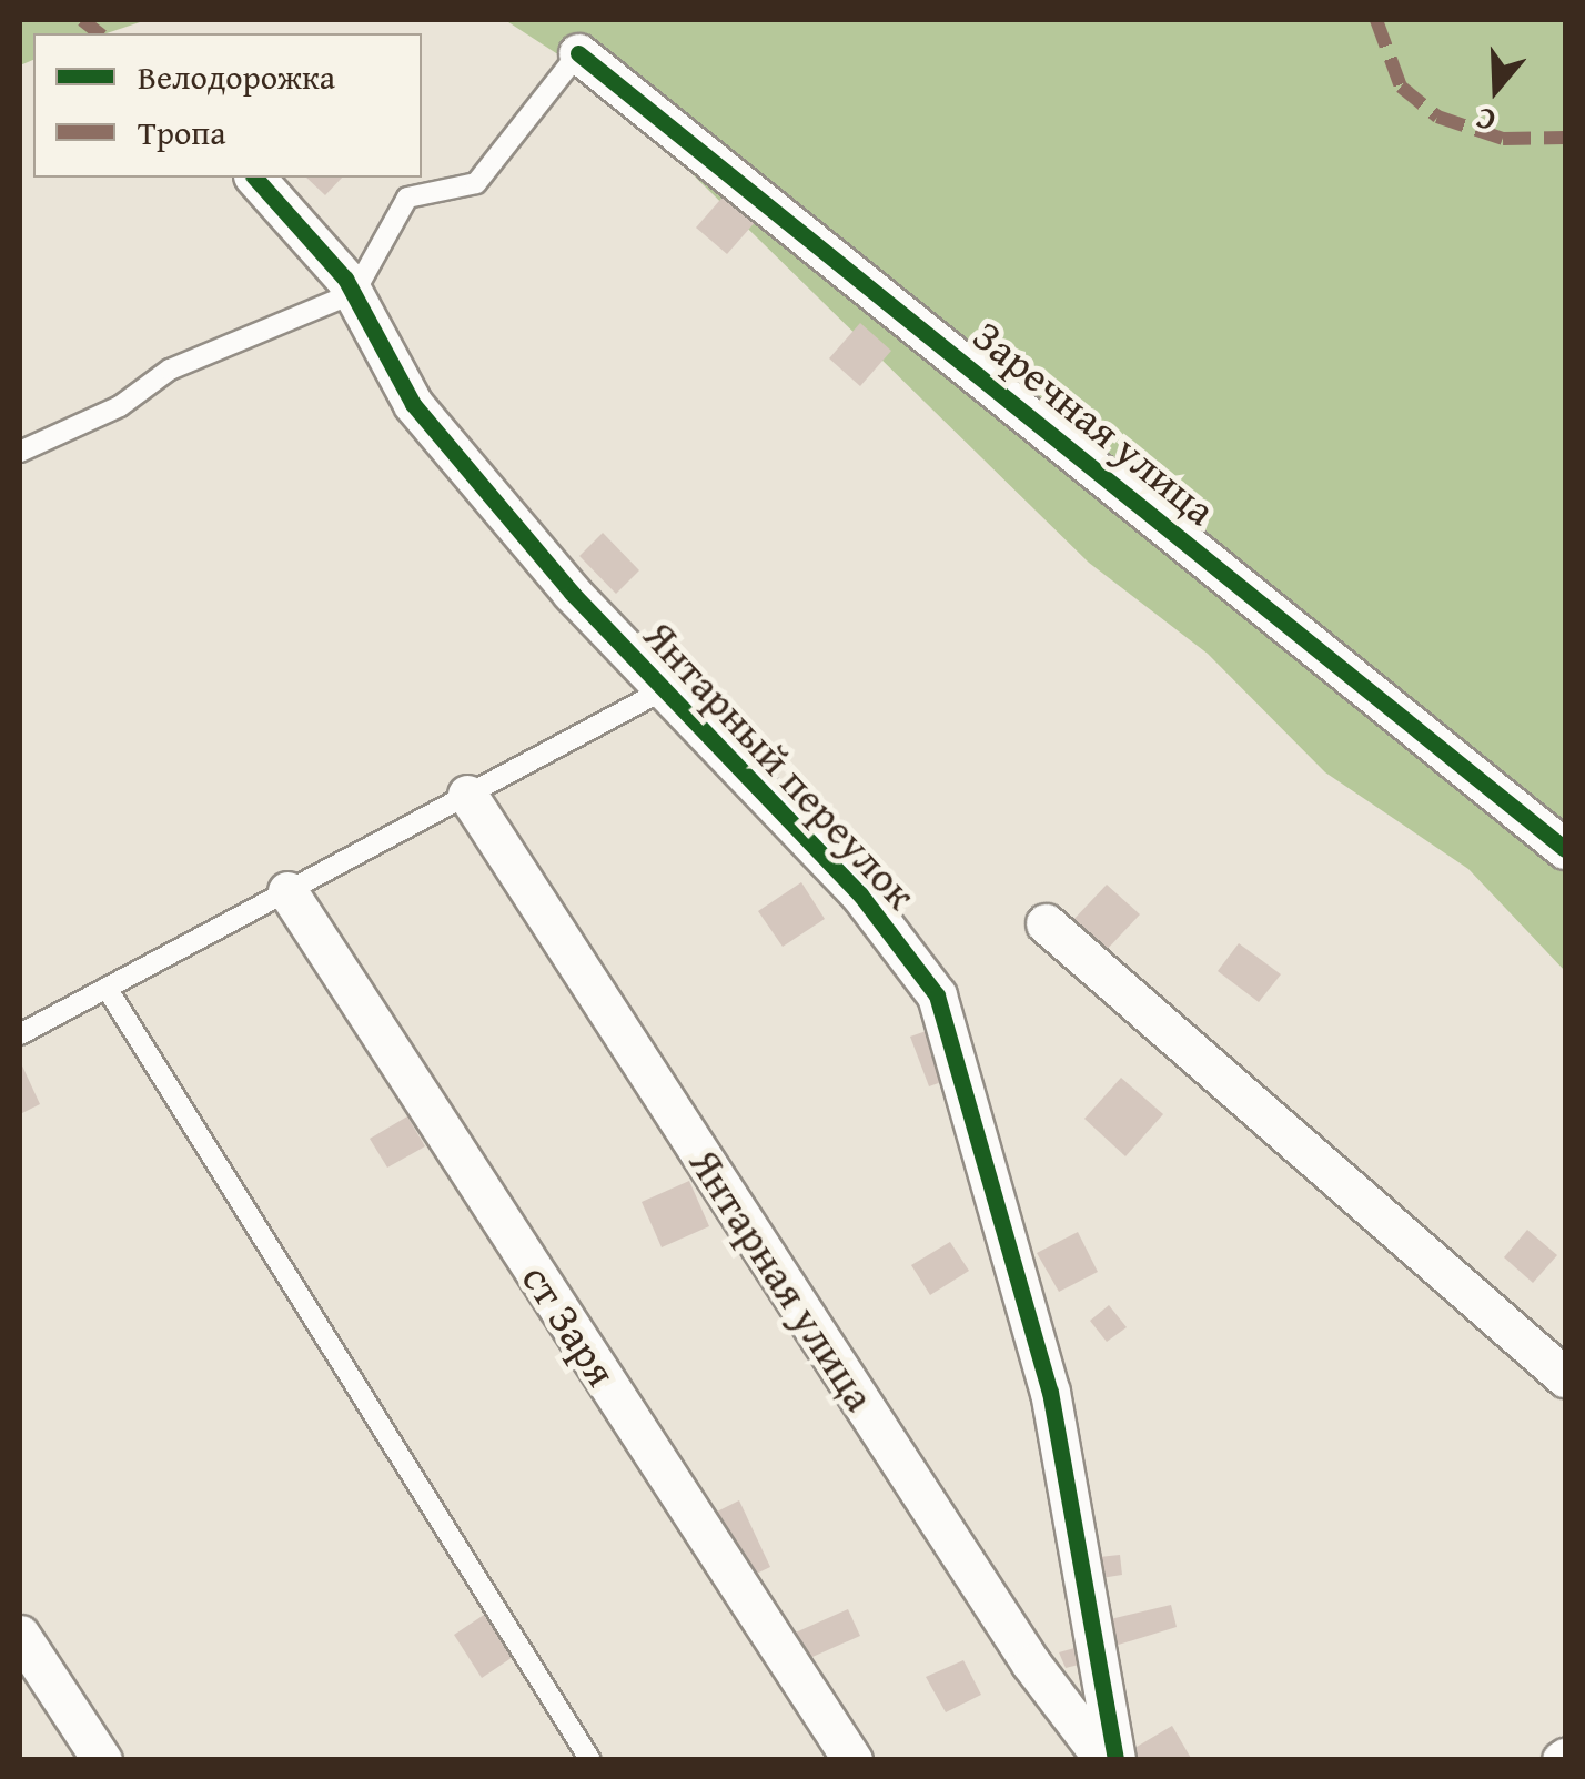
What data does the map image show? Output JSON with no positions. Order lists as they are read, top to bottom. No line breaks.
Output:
{"streets":{"street":["Заречная улица","Янтарный переулок","Янтарная улица","ст Заря"]},"legend":["Велодорожка","Тропа"],"north":"bottom"}
